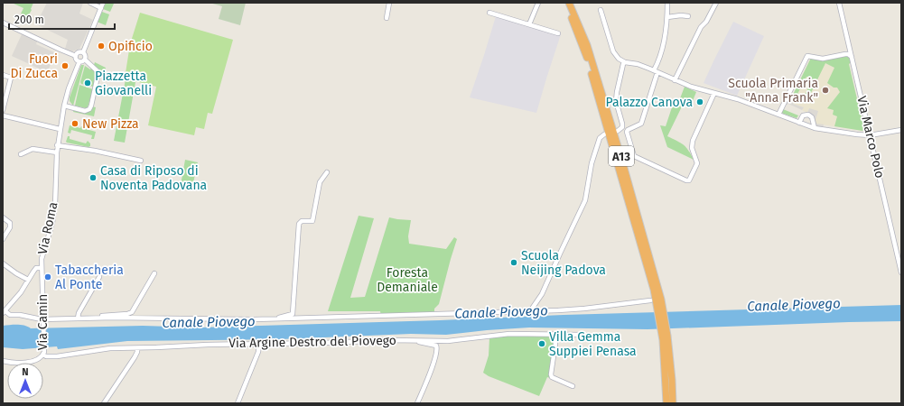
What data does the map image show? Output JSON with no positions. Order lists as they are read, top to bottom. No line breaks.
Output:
{"streets":{"highway":["A13"],"street":["Via Marco Polo","Via Roma","Via Camin","Via Argine Destro del Piovego"]},"crossings":[["Via Roma","Via Camin"],["Via Camin","Via Argine Destro del Piovego"]],"water":["Canale Piovego"],"parks":["Foresta Demaniale"],"places":["Opificio","Fuori Di Zucca","Piazzetta Giovanelli","Scuola Primaria \"Anna Frank\"","Palazzo Canova","New Pizza","Casa di Riposo di Noventa Padovana","Scuola Neijing Padova","Tabaccheria Al Ponte","Villa Gemma Suppiei Penasa"],"scale_bar":"200 m","north":"top"}
